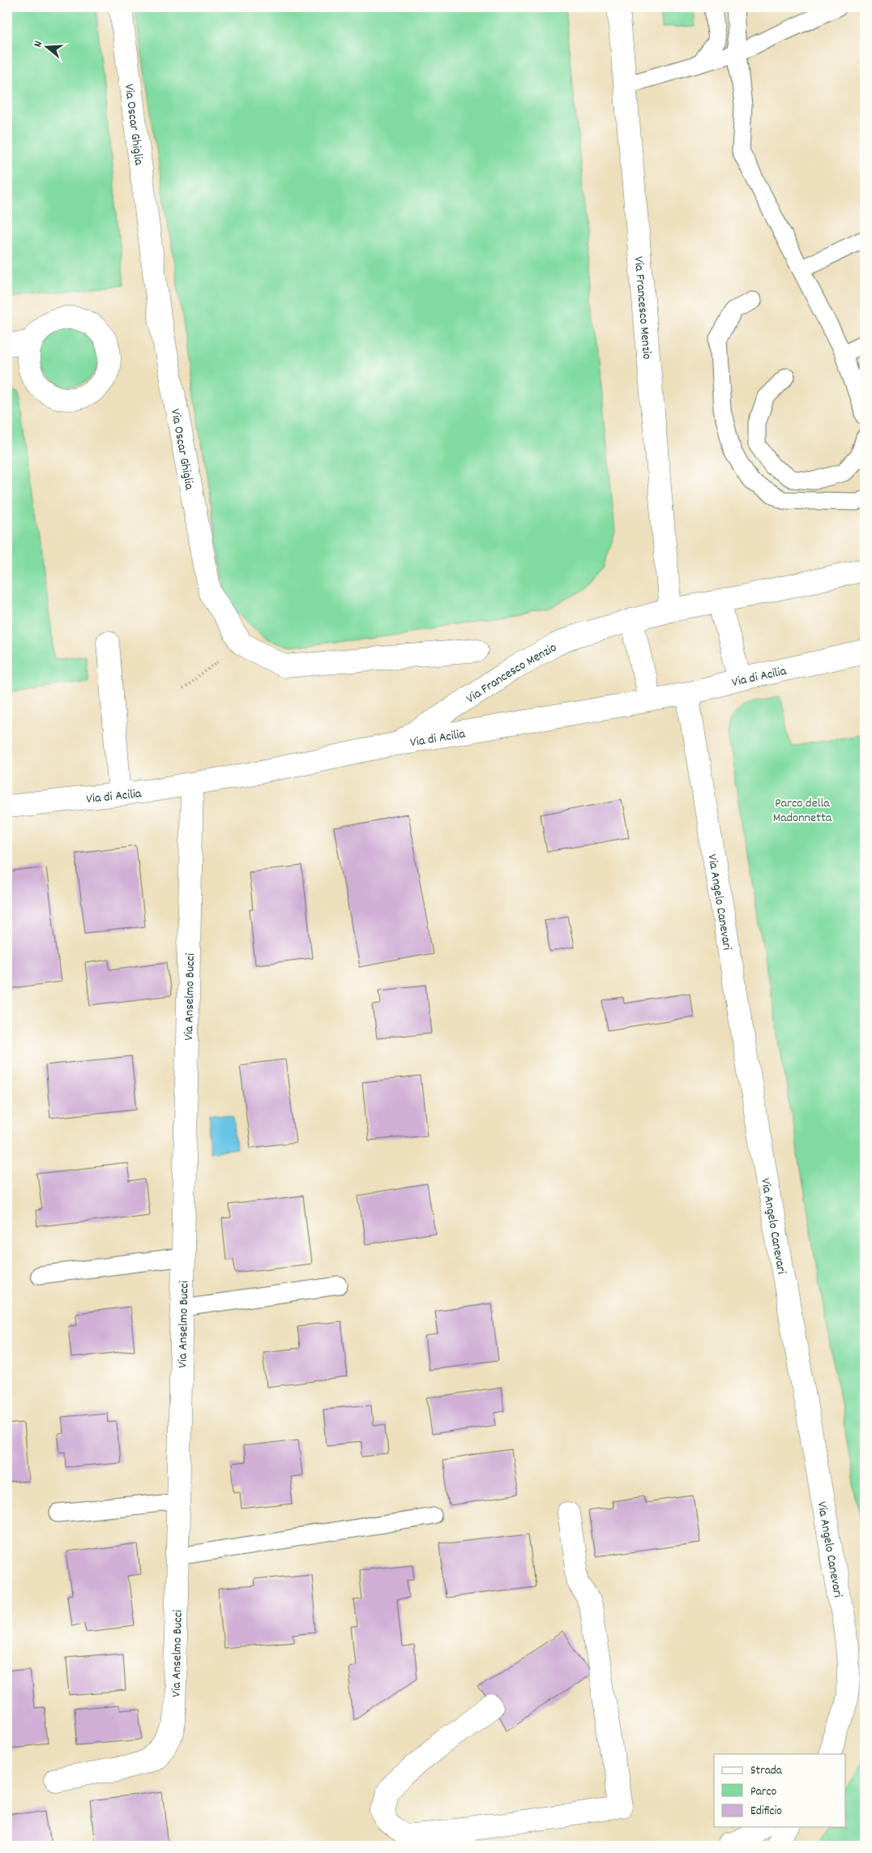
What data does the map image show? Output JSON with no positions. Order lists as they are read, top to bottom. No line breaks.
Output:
{"streets":{"street":["Via Oscar Ghiglia","Via Francesco Menzio","Via di Acilia","Via Angelo Canevari","Via Anselmo Bucci"]},"crossings":[["Via Francesco Menzio","Via di Acilia"],["Via di Acilia","Via Angelo Canevari"],["Via di Acilia","Via Anselmo Bucci"]],"parks":["Parco della Madonnetta"],"legend":["Strada","Parco","Edificio"],"north":"left"}
